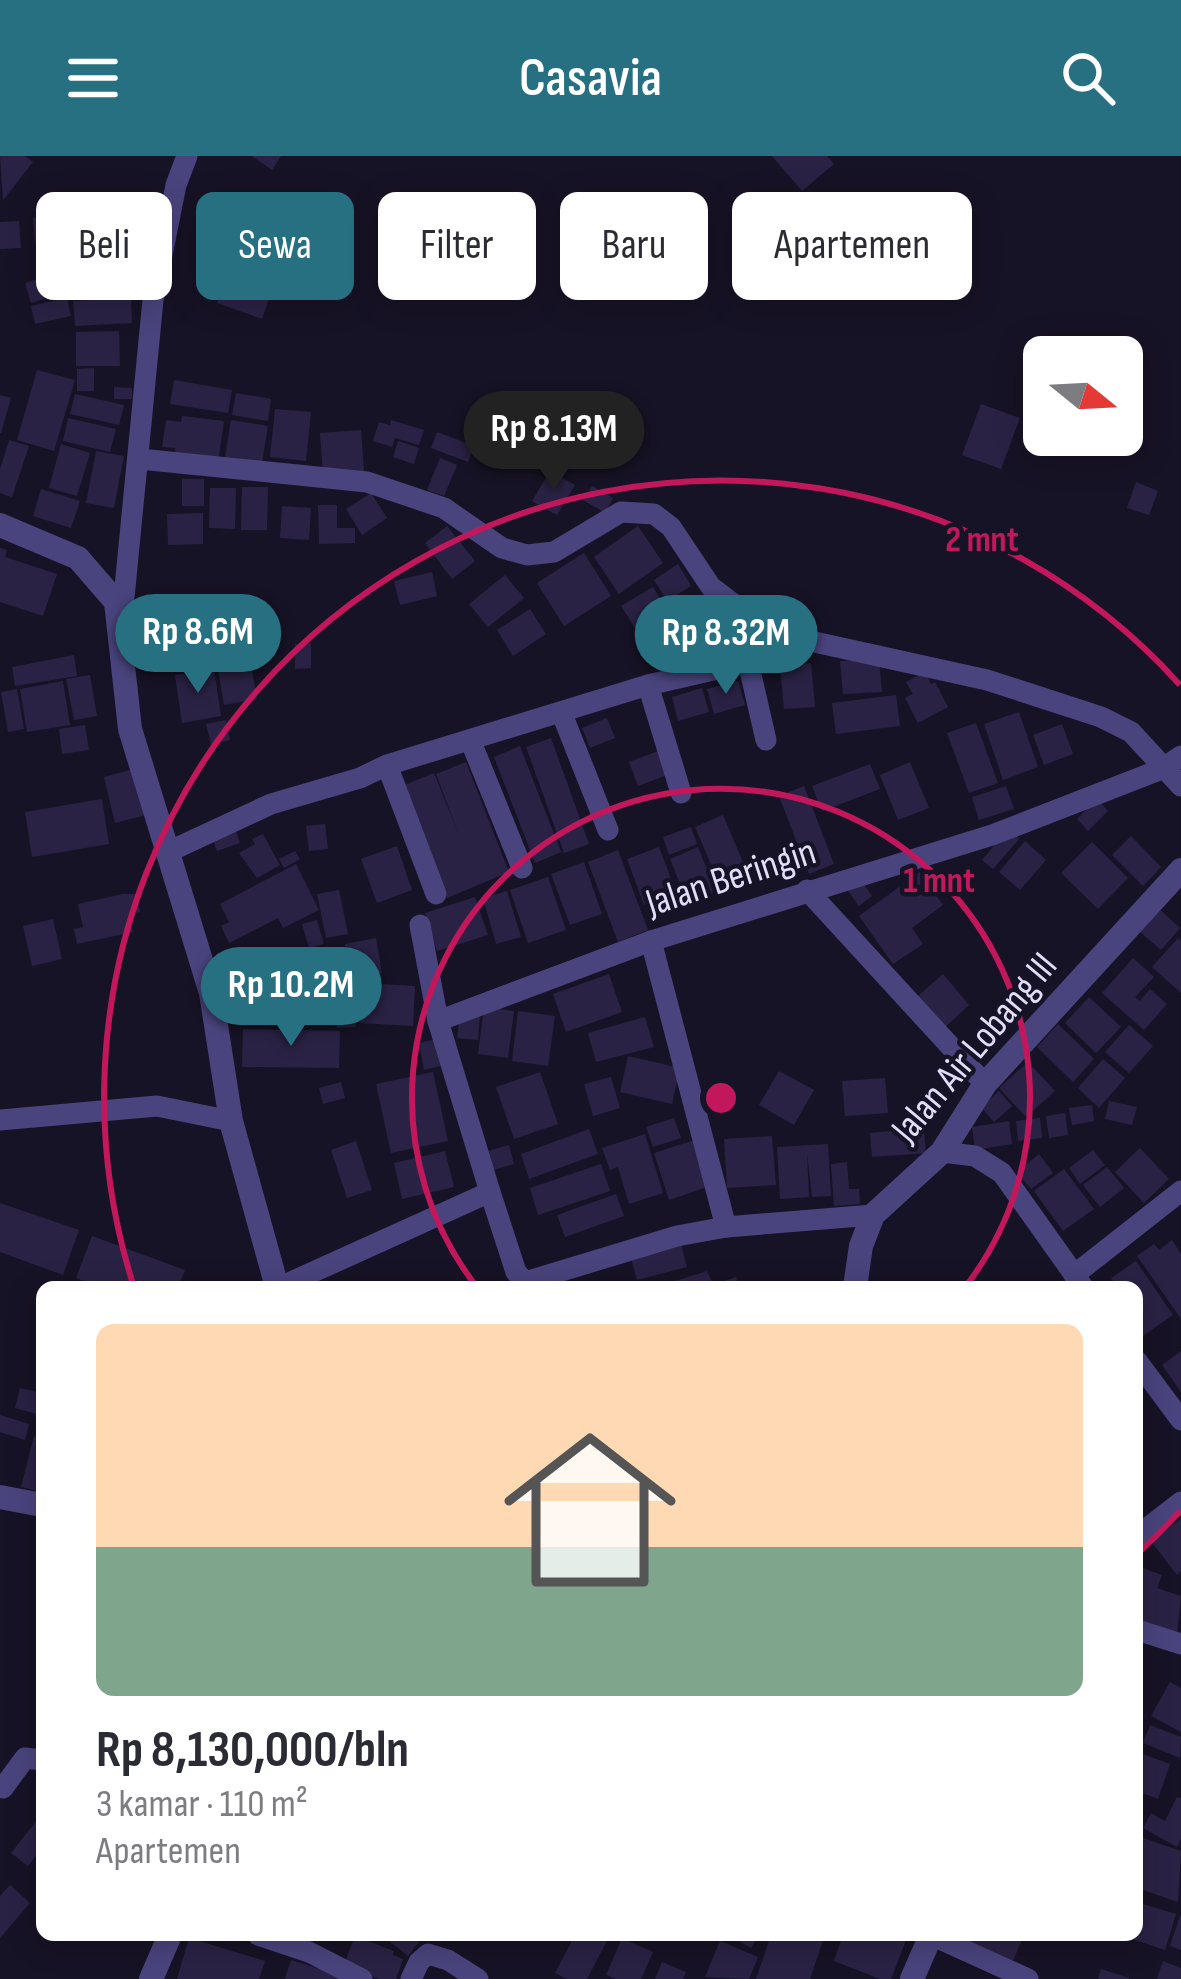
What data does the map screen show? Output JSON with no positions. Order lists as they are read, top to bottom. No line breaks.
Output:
{"streets":{"street":["Jalan Beringin","Jalan Air Lobang III"]},"north":"right","page":{"header":"Casavia","chip":["Beli","Sewa","Filter","Baru","Apartemen"],"price":["Rp 8.13M","Rp 8.6M","Rp 8.32M","Rp 10.2M"],"list":[{"name":"Rp 8,130,000/bln","note":"3 kamar · 110 m² · Apartemen"}]},"rings":["2 mnt","1 mnt"]}
